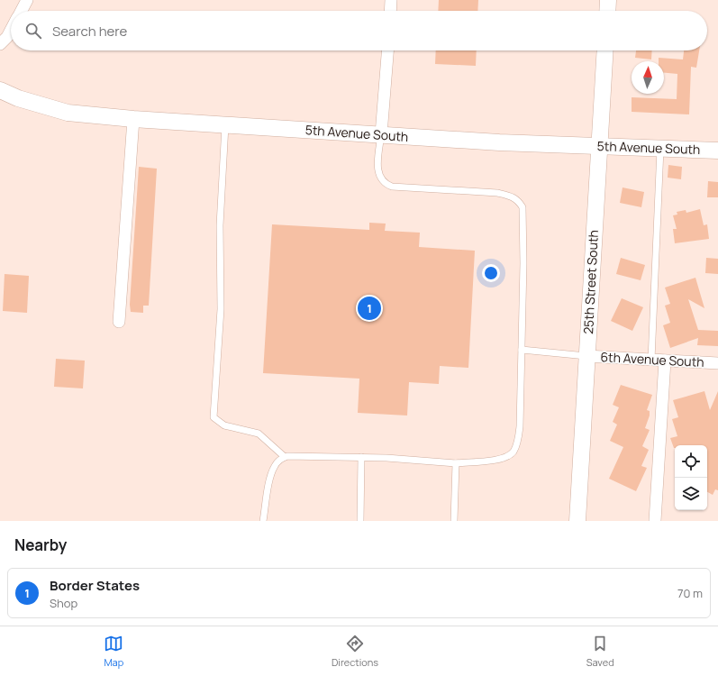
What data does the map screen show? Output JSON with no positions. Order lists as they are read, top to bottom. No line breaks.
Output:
{"streets":{"street":["5th Avenue South","25th Street South","6th Avenue South"]},"crossings":[["5th Avenue South","25th Street South"],["25th Street South","6th Avenue South"]],"north":"top","page":{"search":"Search here","pins":"1","heading":"Nearby","list":[{"mark":"1","name":"Border States","note":"Shop","value":"70 m"}],"nav":["Map","Directions","Saved"]}}
